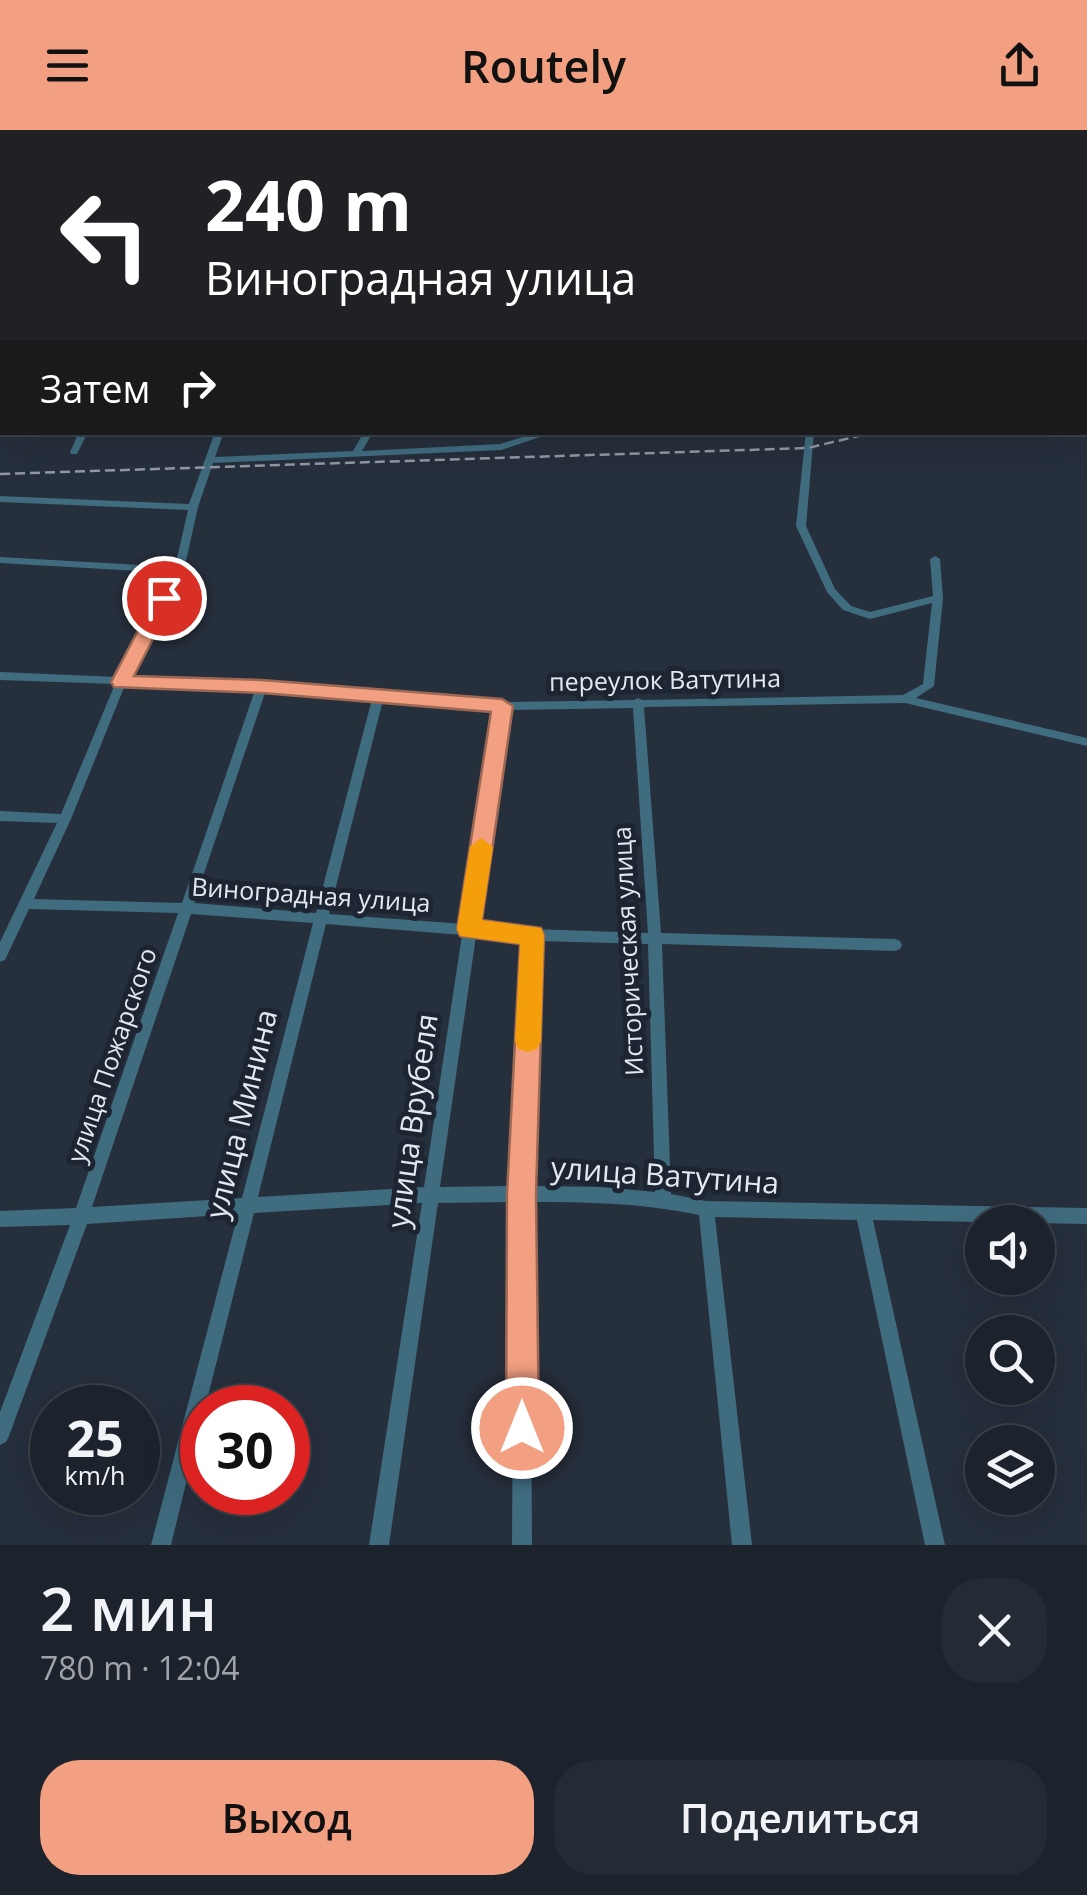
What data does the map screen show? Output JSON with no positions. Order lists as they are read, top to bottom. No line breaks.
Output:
{"streets":{"street":["переулок Ватутина","Виноградная улица","Историческая улица","улица Пожарского","улица Минина","улица Врубеля","улица Ватутина"]},"crossings":[["переулок Ватутина","Историческая улица"],["переулок Ватутина","улица Пожарского"],["переулок Ватутина","улица Минина"],["переулок Ватутина","улица Врубеля"],["Виноградная улица","Историческая улица"],["Виноградная улица","улица Пожарского"],["Виноградная улица","улица Минина"],["Виноградная улица","улица Врубеля"],["Историческая улица","улица Ватутина"],["улица Пожарского","улица Ватутина"],["улица Минина","улица Ватутина"],["улица Врубеля","улица Ватутина"]],"page":{"header":"Routely","turn":["240 m","Виноградная улица"],"then":"Затем","speed":"25 km/h","limit":"30","heading":["2 мин","780 m · 12:04"],"buttons":["Выход","Поделиться"]}}
